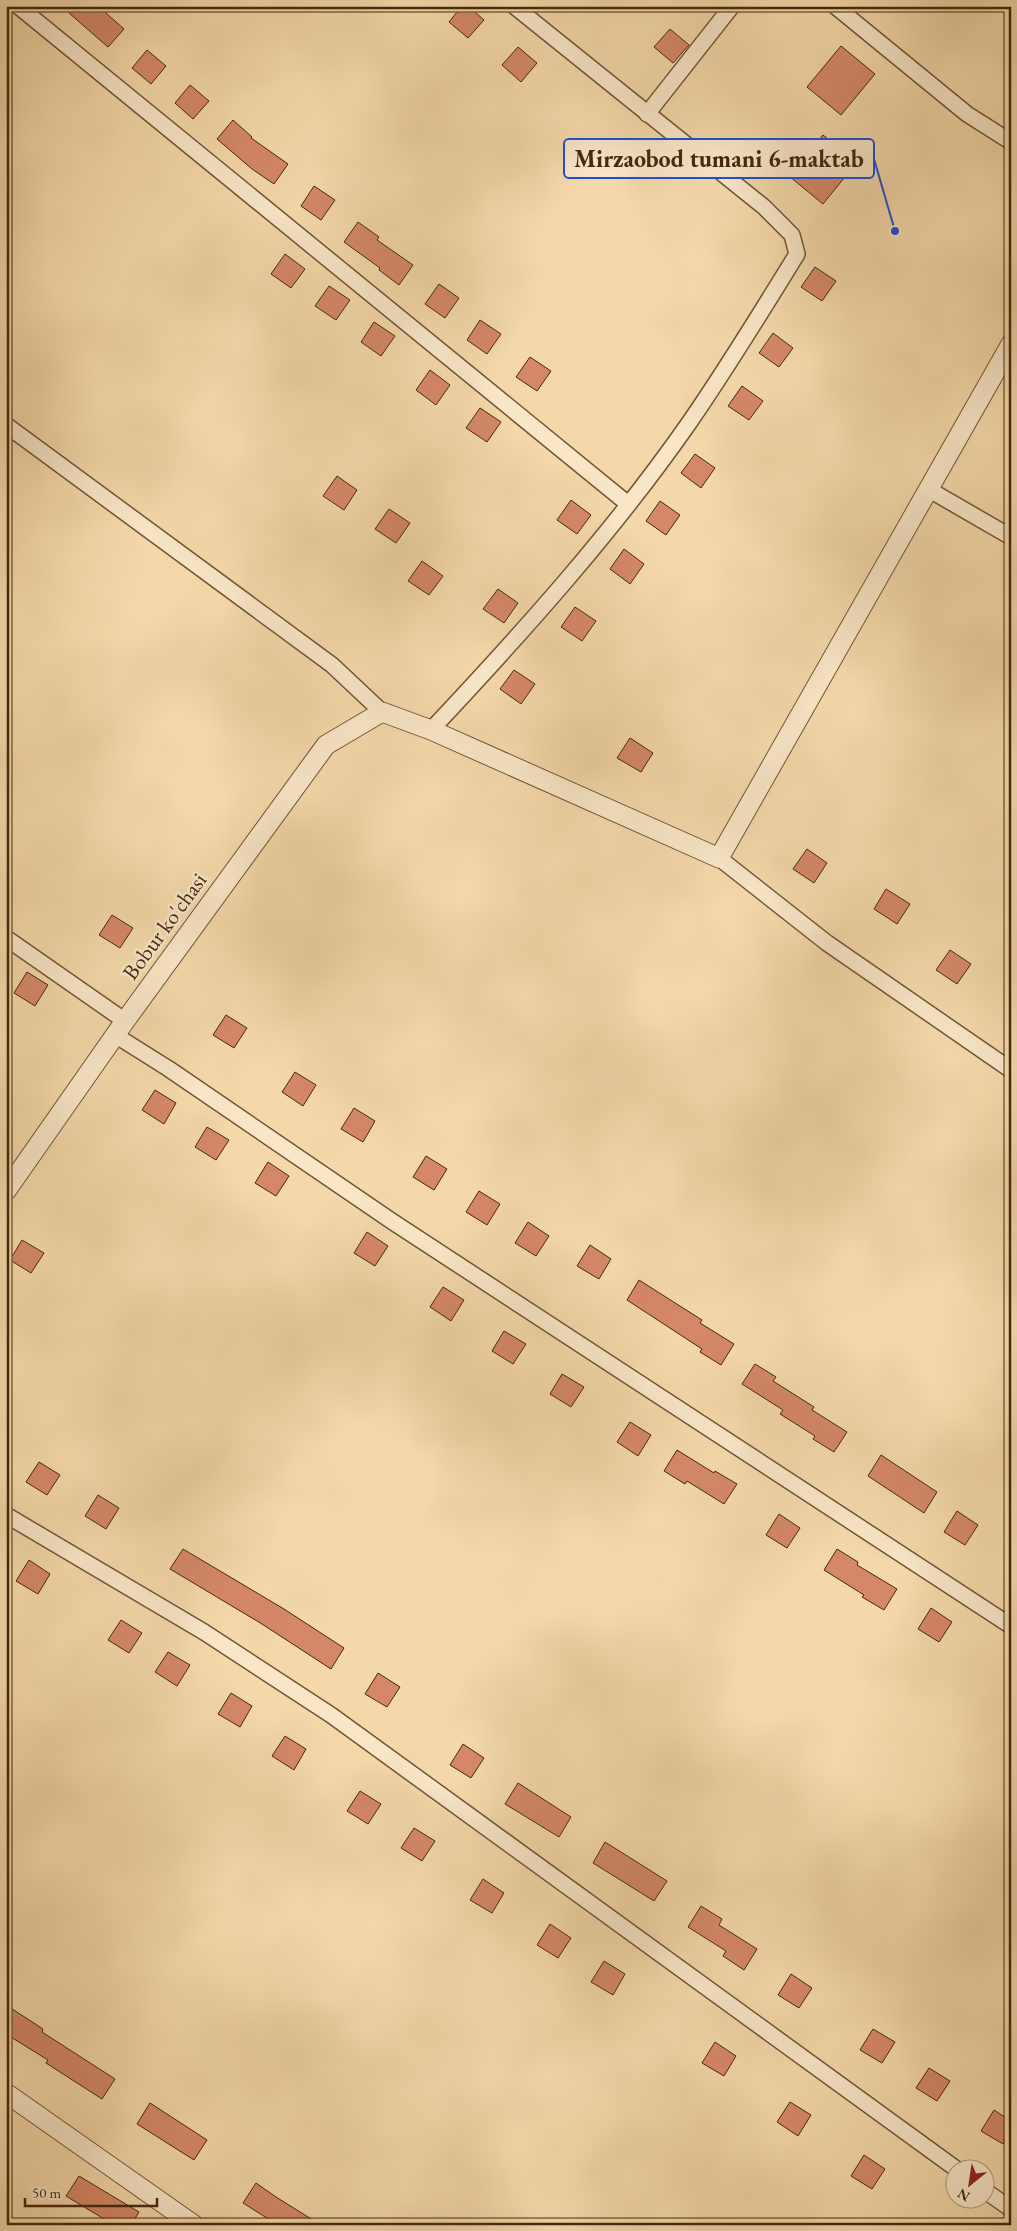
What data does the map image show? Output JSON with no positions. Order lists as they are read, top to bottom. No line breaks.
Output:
{"streets":{"street":["Bobur ko'chasi"]},"places":["Mirzaobod tumani 6-maktab"],"scale_bar":"50 m","north":"bottom left"}
